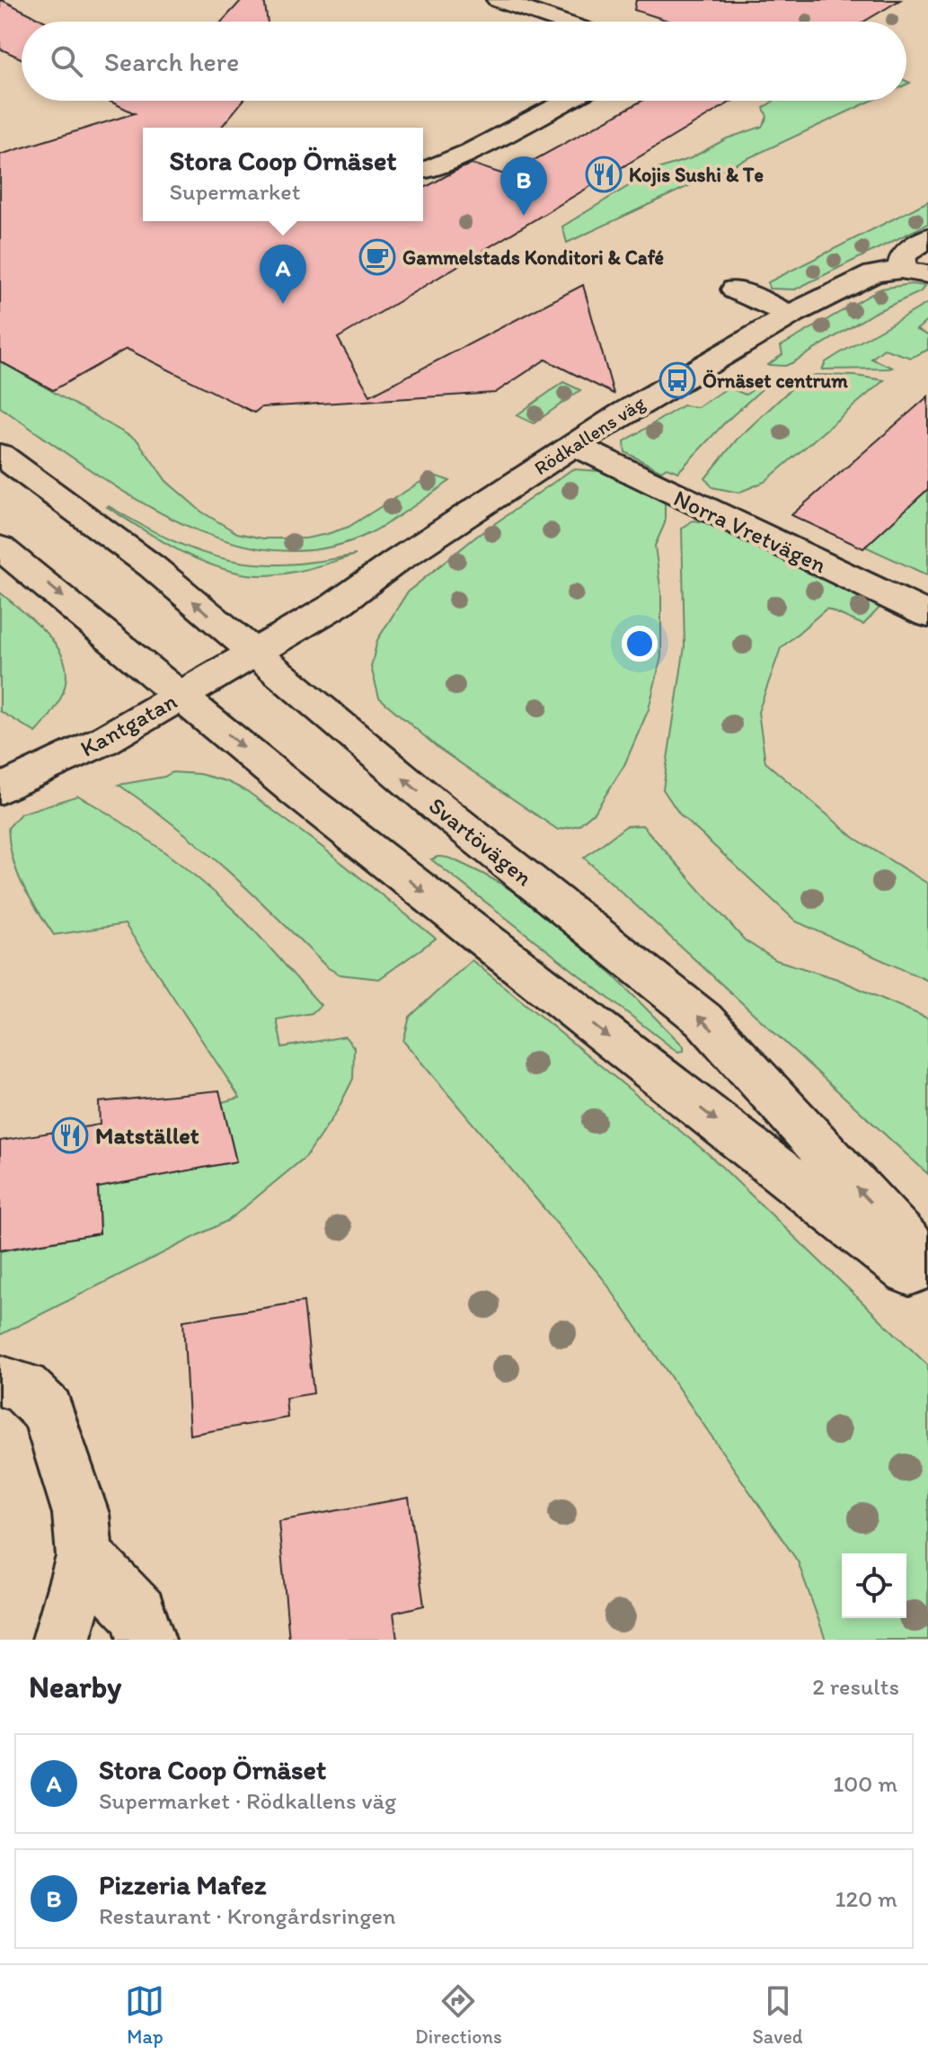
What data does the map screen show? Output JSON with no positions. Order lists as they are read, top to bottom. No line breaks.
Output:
{"streets":{"main road":["Rödkallens väg","Norra Vretvägen","Kantgatan","Svartövägen"]},"crossings":[["Rödkallens väg","Norra Vretvägen"],["Rödkallens väg","Kantgatan"],["Rödkallens väg","Svartövägen"],["Kantgatan","Svartövägen"]],"places":{"restaurant":["Kojis Sushi & Te","Matstället"],"cafe":["Gammelstads Konditori & Café"],"bus stop":["Örnäset centrum"]},"page":{"search":"Search here","popup":["Stora Coop Örnäset","Supermarket"],"pins":["B","A"],"heading":["Nearby","2 results"],"list":[{"mark":"A","name":"Stora Coop Örnäset","note":"Supermarket · Rödkallens väg","value":"100 m"},{"mark":"B","name":"Pizzeria Mafez","note":"Restaurant · Krongårdsringen","value":"120 m"}],"nav":["Map","Directions","Saved"]}}
